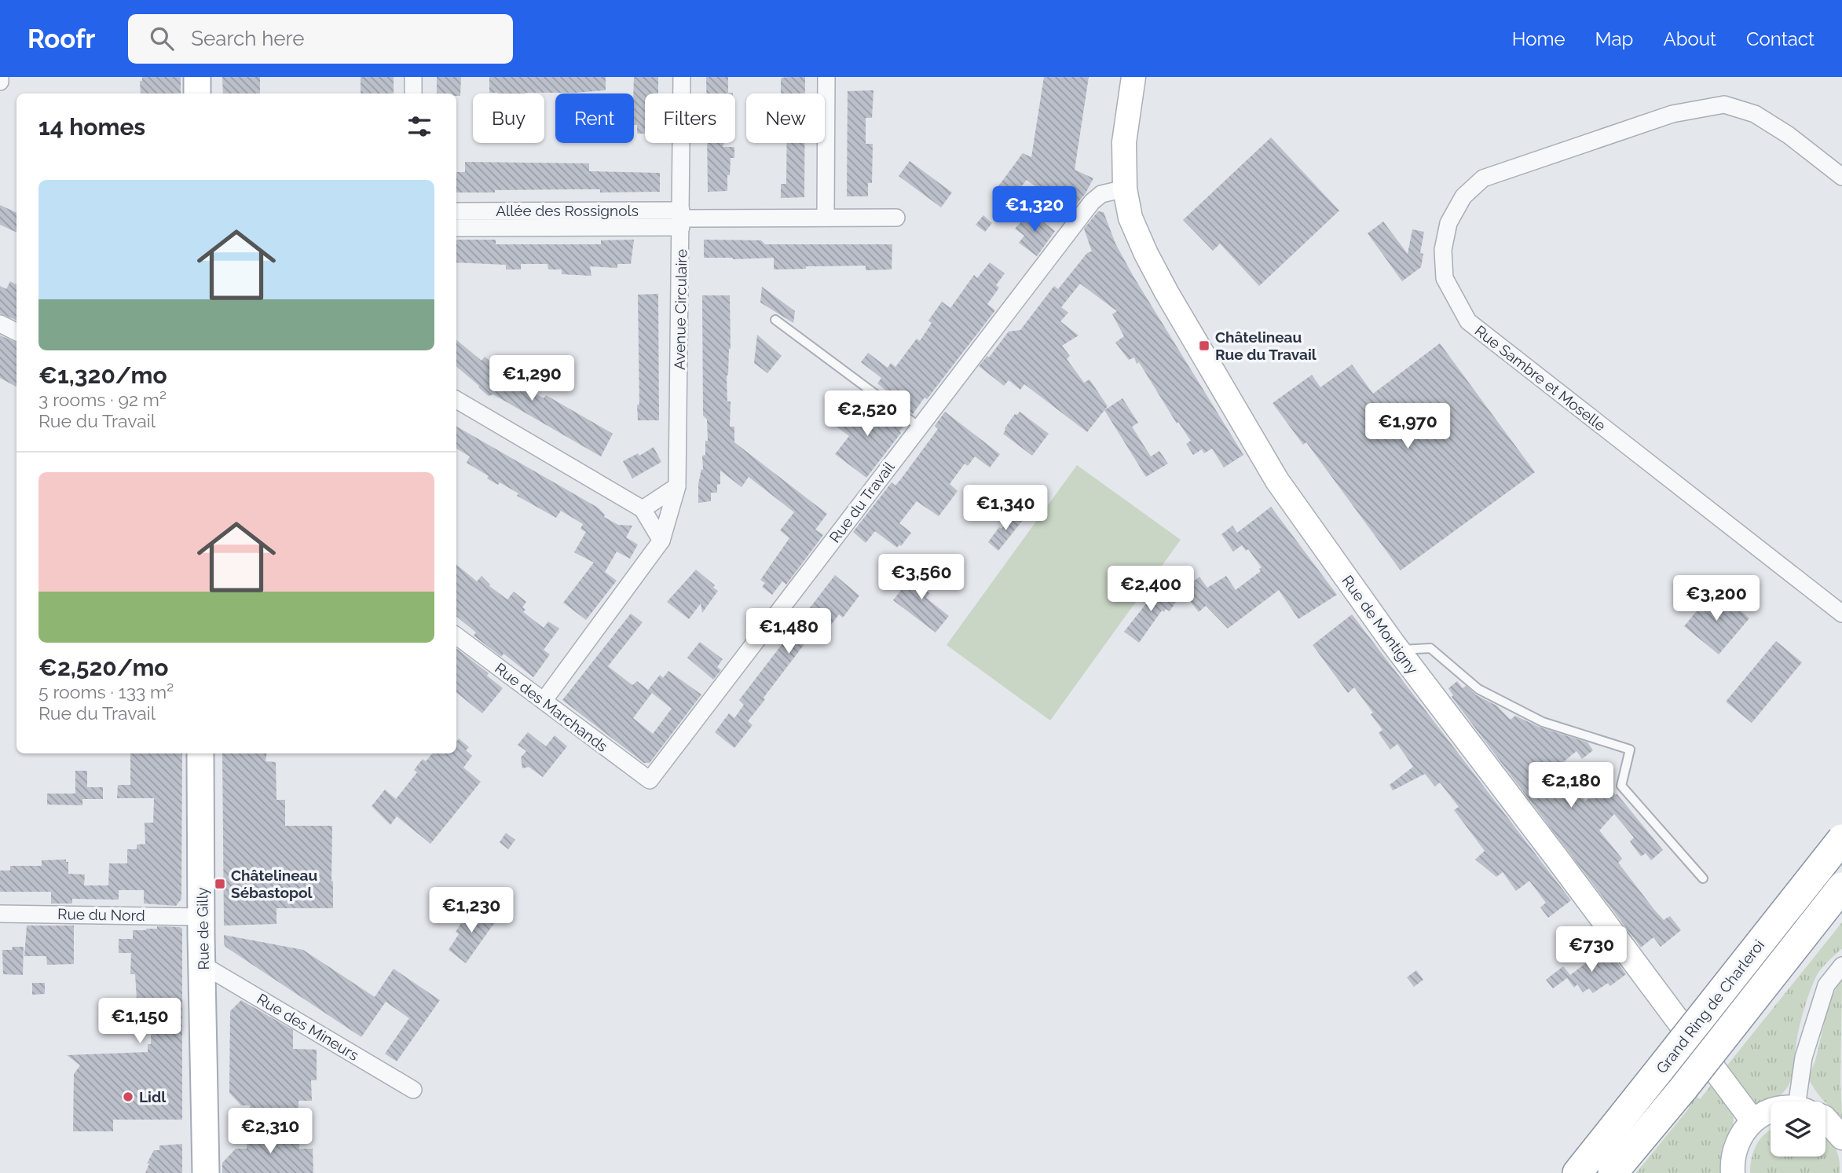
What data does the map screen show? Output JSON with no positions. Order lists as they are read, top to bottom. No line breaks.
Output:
{"streets":{"highway":["Grand Ring de Charleroi"],"main road":["Rue de Montigny","Rue de Gilly"],"street":["Allée des Rossignols","Avenue Circulaire","Rue Sambre et Moselle","Rue du Travail","Rue des Marchands","Rue du Nord","Rue des Mineurs"]},"crossings":[["Allée des Rossignols","Avenue Circulaire"],["Avenue Circulaire","Rue des Marchands"],["Rue du Travail","Rue de Montigny"],["Rue du Travail","Rue des Marchands"],["Rue du Nord","Rue de Gilly"],["Rue de Gilly","Rue des Mineurs"]],"places":{"transit":["Châtelineau Rue du Travail","Châtelineau Sébastopol"],"other":["Lidl"]},"page":{"header":"Roofr","search":"Search here","nav":["Home","Map","About","Contact"],"chip":["Buy","Rent","Filters","New"],"heading":"14 homes","list":[{"name":"€1,320/mo","note":"3 rooms · 92 m² · Rue du Travail"},{"name":"€2,520/mo","note":"5 rooms · 133 m² · Rue du Travail"}],"price":["€1,320","€1,290","€2,520","€1,970","€1,340","€3,560","€2,400","€3,200","€1,480","€2,180","€1,230","€730","€1,150","€2,310"]}}
